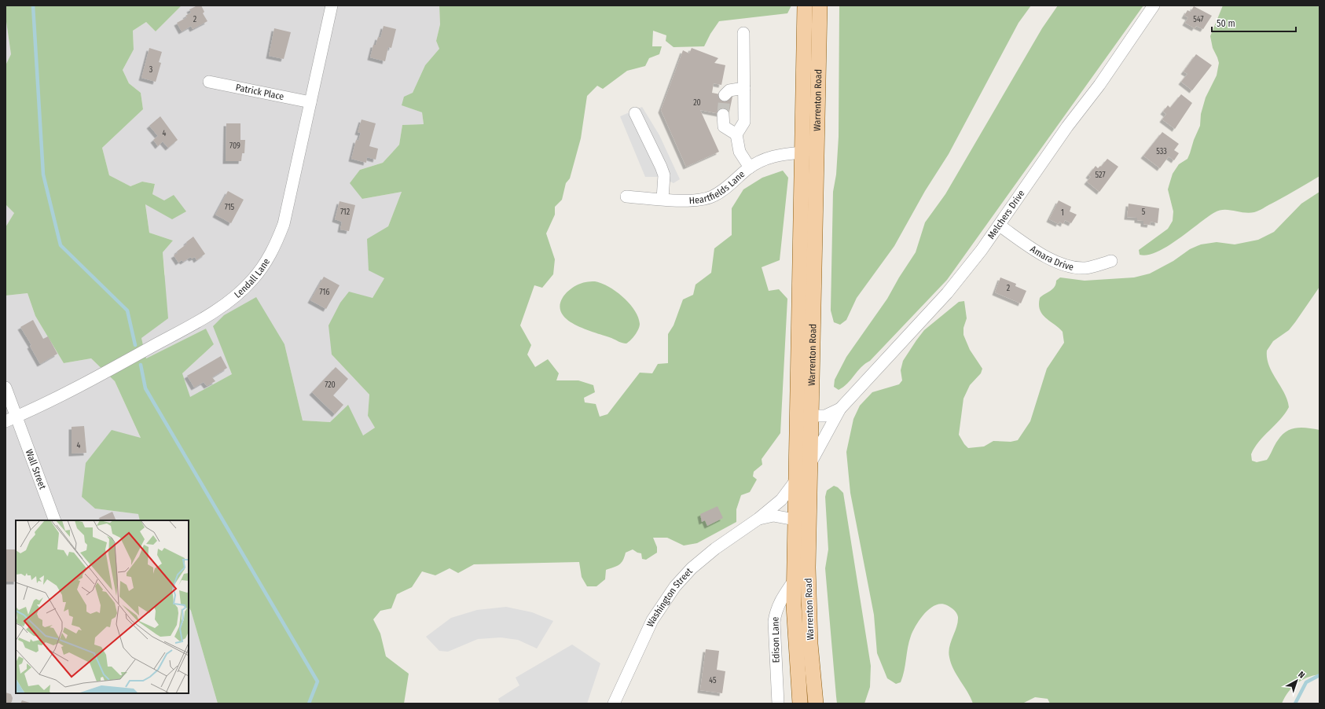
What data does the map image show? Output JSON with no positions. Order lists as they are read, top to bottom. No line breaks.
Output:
{"streets":{"main road":["Warrenton Road"],"street":["Patrick Place","Heartfields Lane","Melchers Drive","Amara Drive","Lendall Lane","Wall Street","Washington Street","Edison Lane"]},"crossings":[["Patrick Place","Lendall Lane"],["Warrenton Road","Heartfields Lane"],["Warrenton Road","Melchers Drive"],["Warrenton Road","Washington Street"],["Warrenton Road","Edison Lane"],["Melchers Drive","Amara Drive"],["Lendall Lane","Wall Street"]],"house_numbers":["2","547","3","20","4","709","533","527","715","712","5","1","2","716","720","4","45"],"scale_bar":"50 m","north":"top right"}
